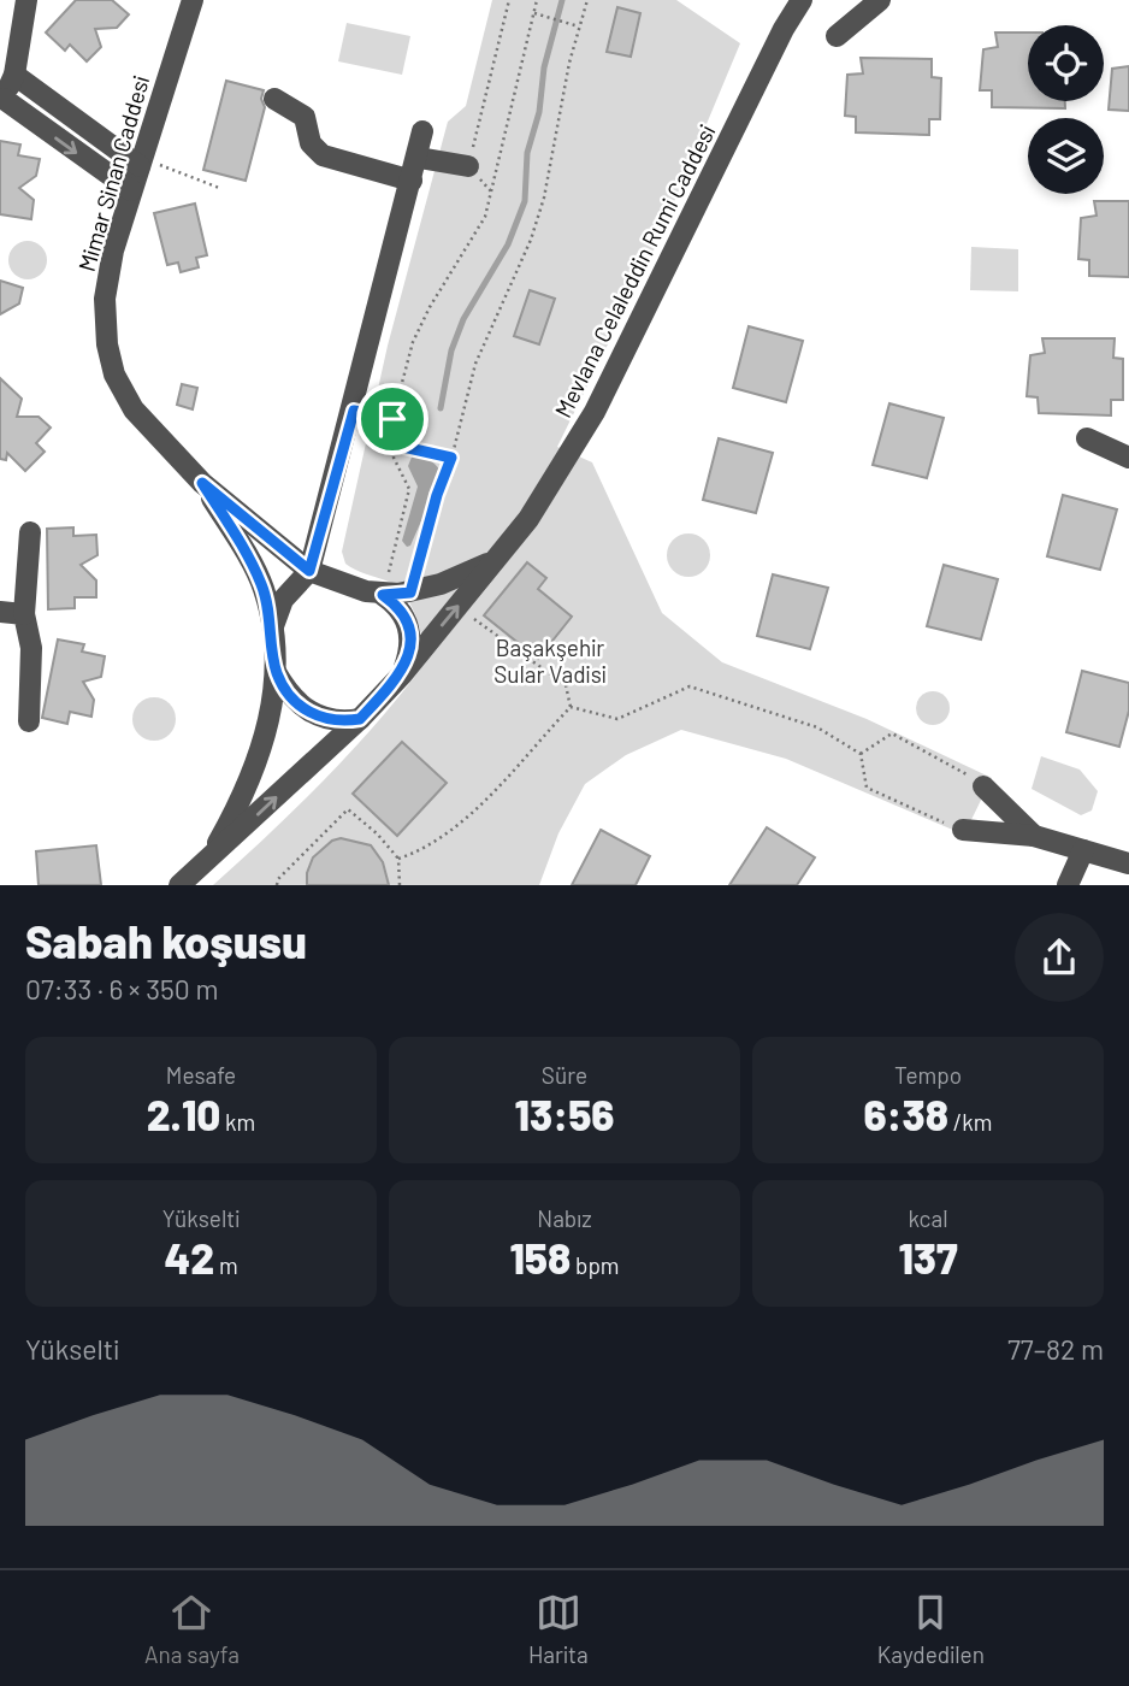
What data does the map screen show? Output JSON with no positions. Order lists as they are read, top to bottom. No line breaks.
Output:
{"streets":{"street":["Mimar Sinan Caddesi","Mevlana Celaleddin Rumi Caddesi"]},"parks":["Başakşehir Sular Vadisi"],"page":{"heading":["Sabah koşusu","07:33 · 6 × 350 m"],"stats":[["Mesafe","2.10 km"],["Süre","13:56"],["Tempo","6:38 /km"],["Yükselti","42 m"],["Nabız","158 bpm"],["kcal","137"]],"chart":["Yükselti","77–82 m"],"tabs":["Ana sayfa","Harita","Kaydedilen"]}}
